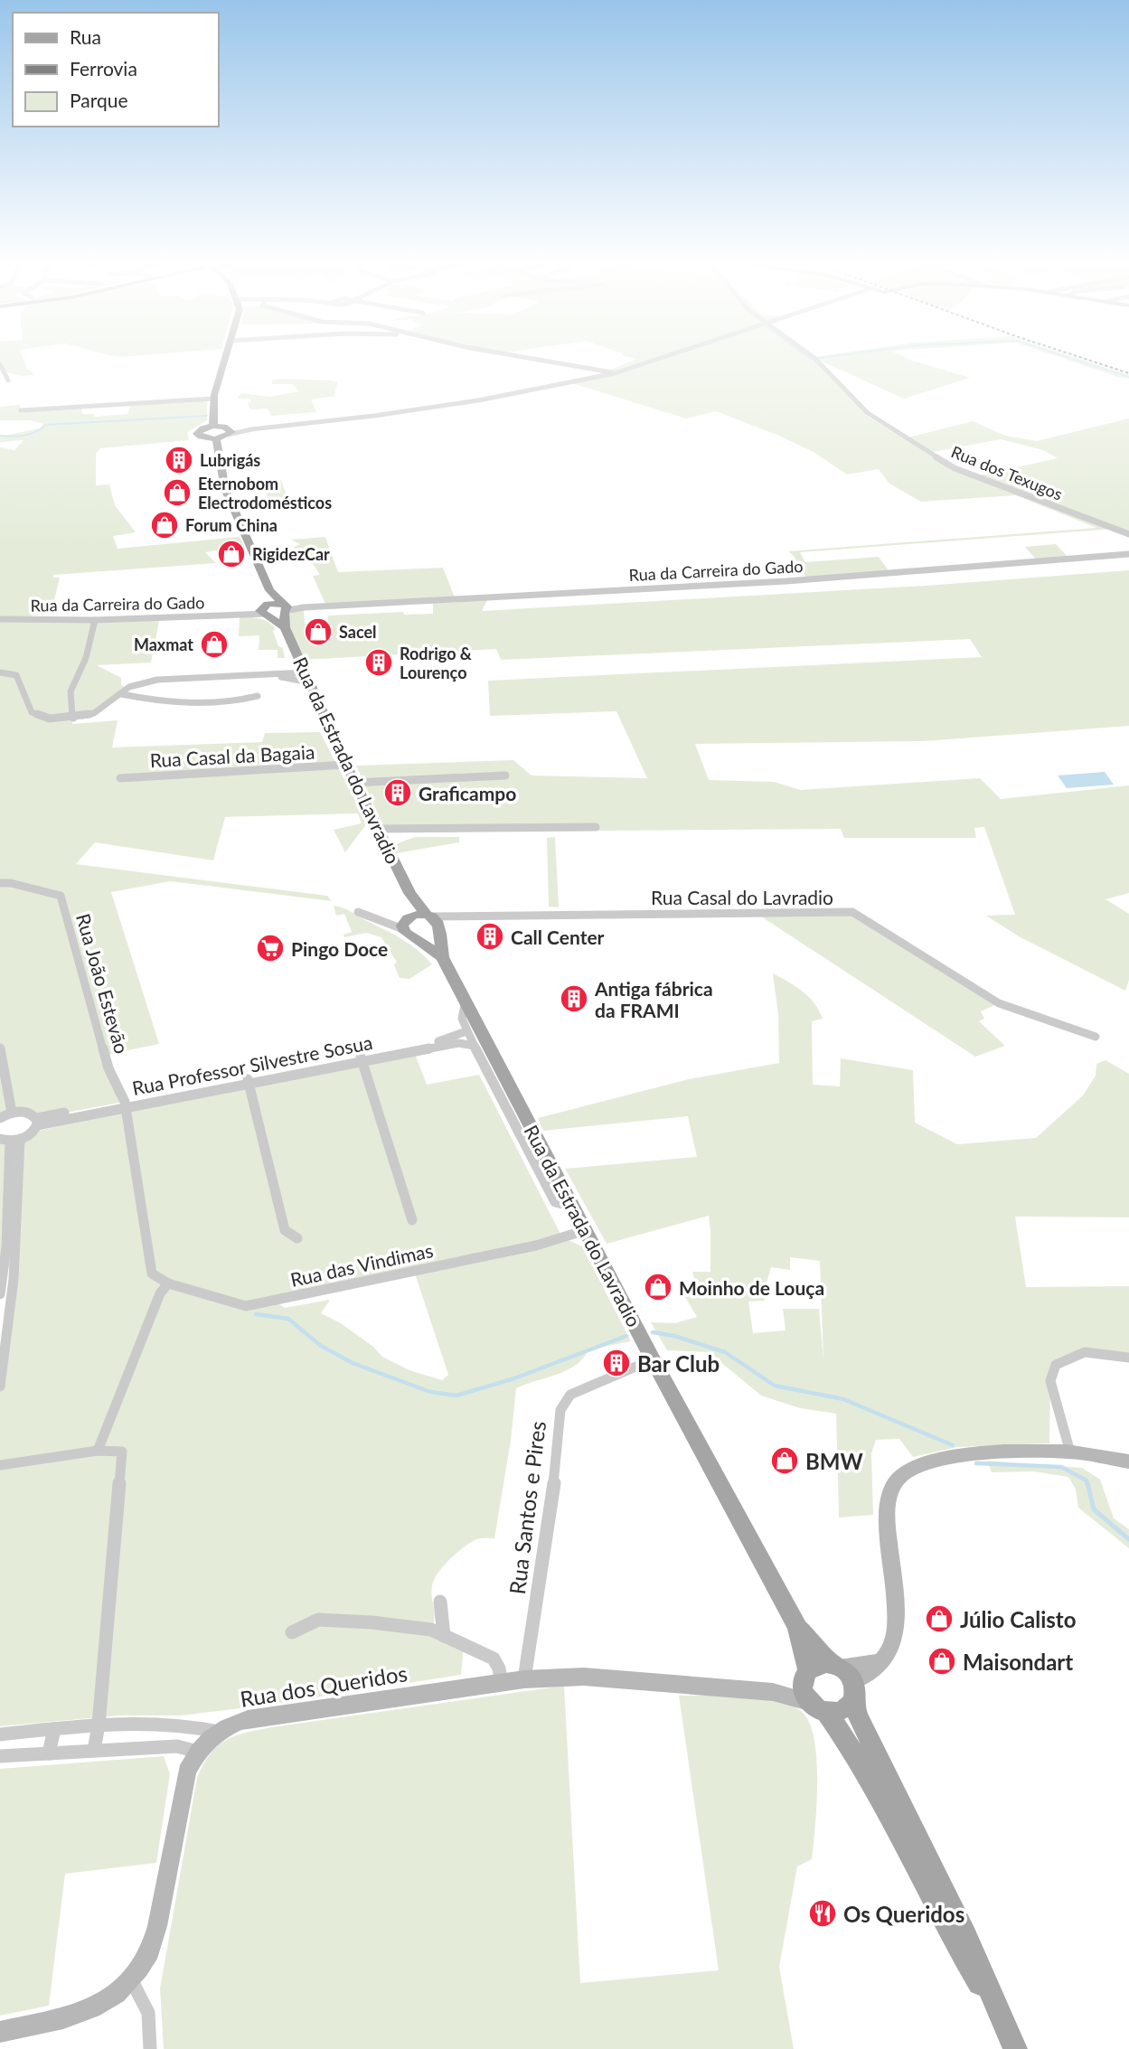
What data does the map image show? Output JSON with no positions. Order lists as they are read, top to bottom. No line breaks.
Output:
{"streets":{"main road":["Rua da Estrada do Lavradio"],"street":["Rua dos Texugos","Rua da Carreira do Gado","Rua Casal da Bagaia","Rua Casal do Lavradio","Rua João Estevão","Rua Professor Silvestre Sosua","Rua das Vindimas","Rua Santos e Pires","Rua dos Queridos"]},"crossings":[["Rua da Carreira do Gado","Rua da Estrada do Lavradio"],["Rua Casal da Bagaia","Rua da Estrada do Lavradio"],["Rua da Estrada do Lavradio","Rua Casal do Lavradio"],["Rua da Estrada do Lavradio","Rua das Vindimas"],["Rua da Estrada do Lavradio","Rua Santos e Pires"],["Rua da Estrada do Lavradio","Rua dos Queridos"],["Rua João Estevão","Rua Professor Silvestre Sosua"],["Rua Santos e Pires","Rua dos Queridos"]],"places":{"building":["Lubrigás","Rodrigo & Lourenço","Graficampo","Call Center","Antiga fábrica da FRAMI","Bar Club"],"shop":["Eternobom Electrodomésticos","Forum China","RigidezCar","Sacel","Maxmat","Moinho de Louça","BMW","Júlio Calisto","Maisondart"],"supermarket":["Pingo Doce"],"restaurant":["Os Queridos"]},"legend":["Rua","Ferrovia","Parque"]}
